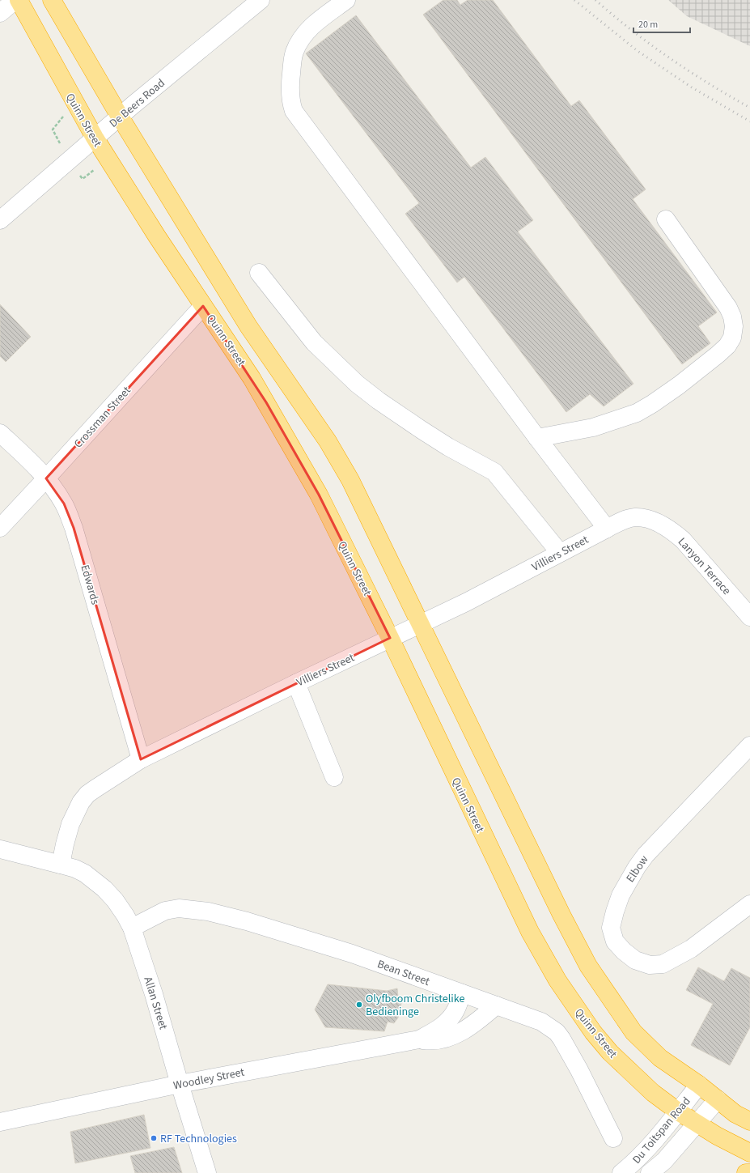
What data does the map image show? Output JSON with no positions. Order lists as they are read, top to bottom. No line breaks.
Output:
{"streets":{"highway":["Quinn Street","Du Toitspan Road"],"street":["De Beers Road","Crossman Street","Villiers Street","Lanyon Terrace","Edwards","Elbow","Bean Street","Allan Street","Woodley Street"]},"crossings":[["De Beers Road","Quinn Street"],["Quinn Street","Crossman Street"],["Quinn Street","Villiers Street"],["Quinn Street","Du Toitspan Road"],["Crossman Street","Edwards"],["Villiers Street","Lanyon Terrace"],["Villiers Street","Edwards"],["Villiers Street","Allan Street"],["Bean Street","Allan Street"],["Bean Street","Woodley Street"],["Allan Street","Woodley Street"]],"places":["Olyfboom Christelike Bedieninge","RF Technologies"],"scale_bar":"20 m"}
